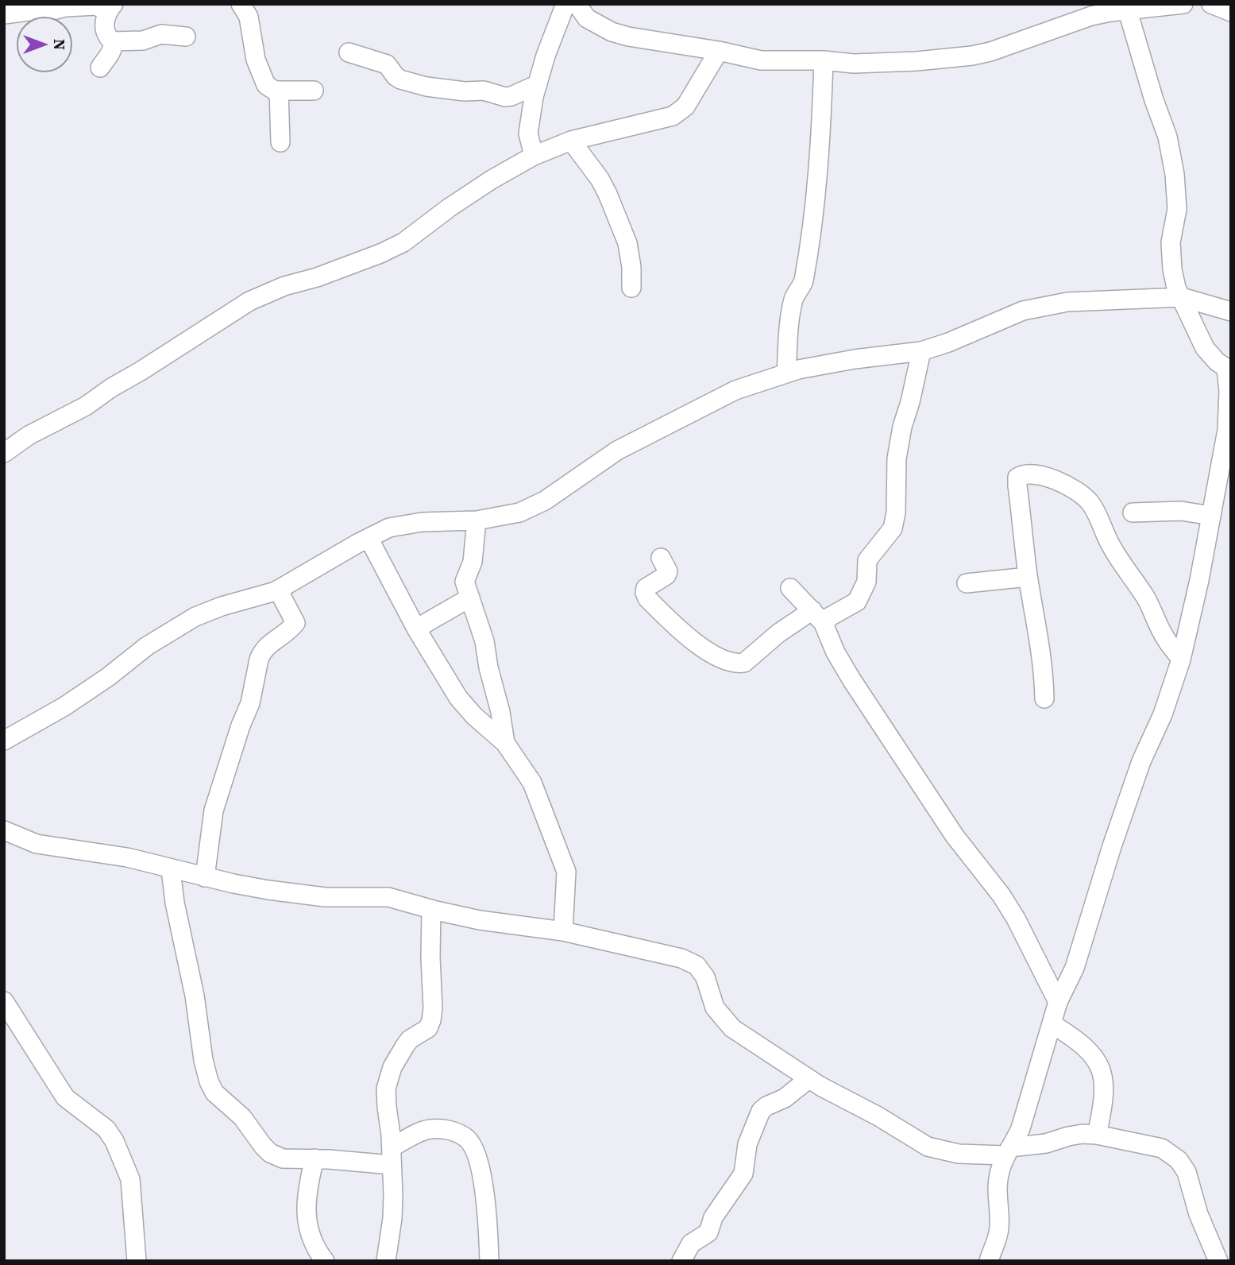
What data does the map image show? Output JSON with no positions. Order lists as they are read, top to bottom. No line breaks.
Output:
{"north":"right"}
